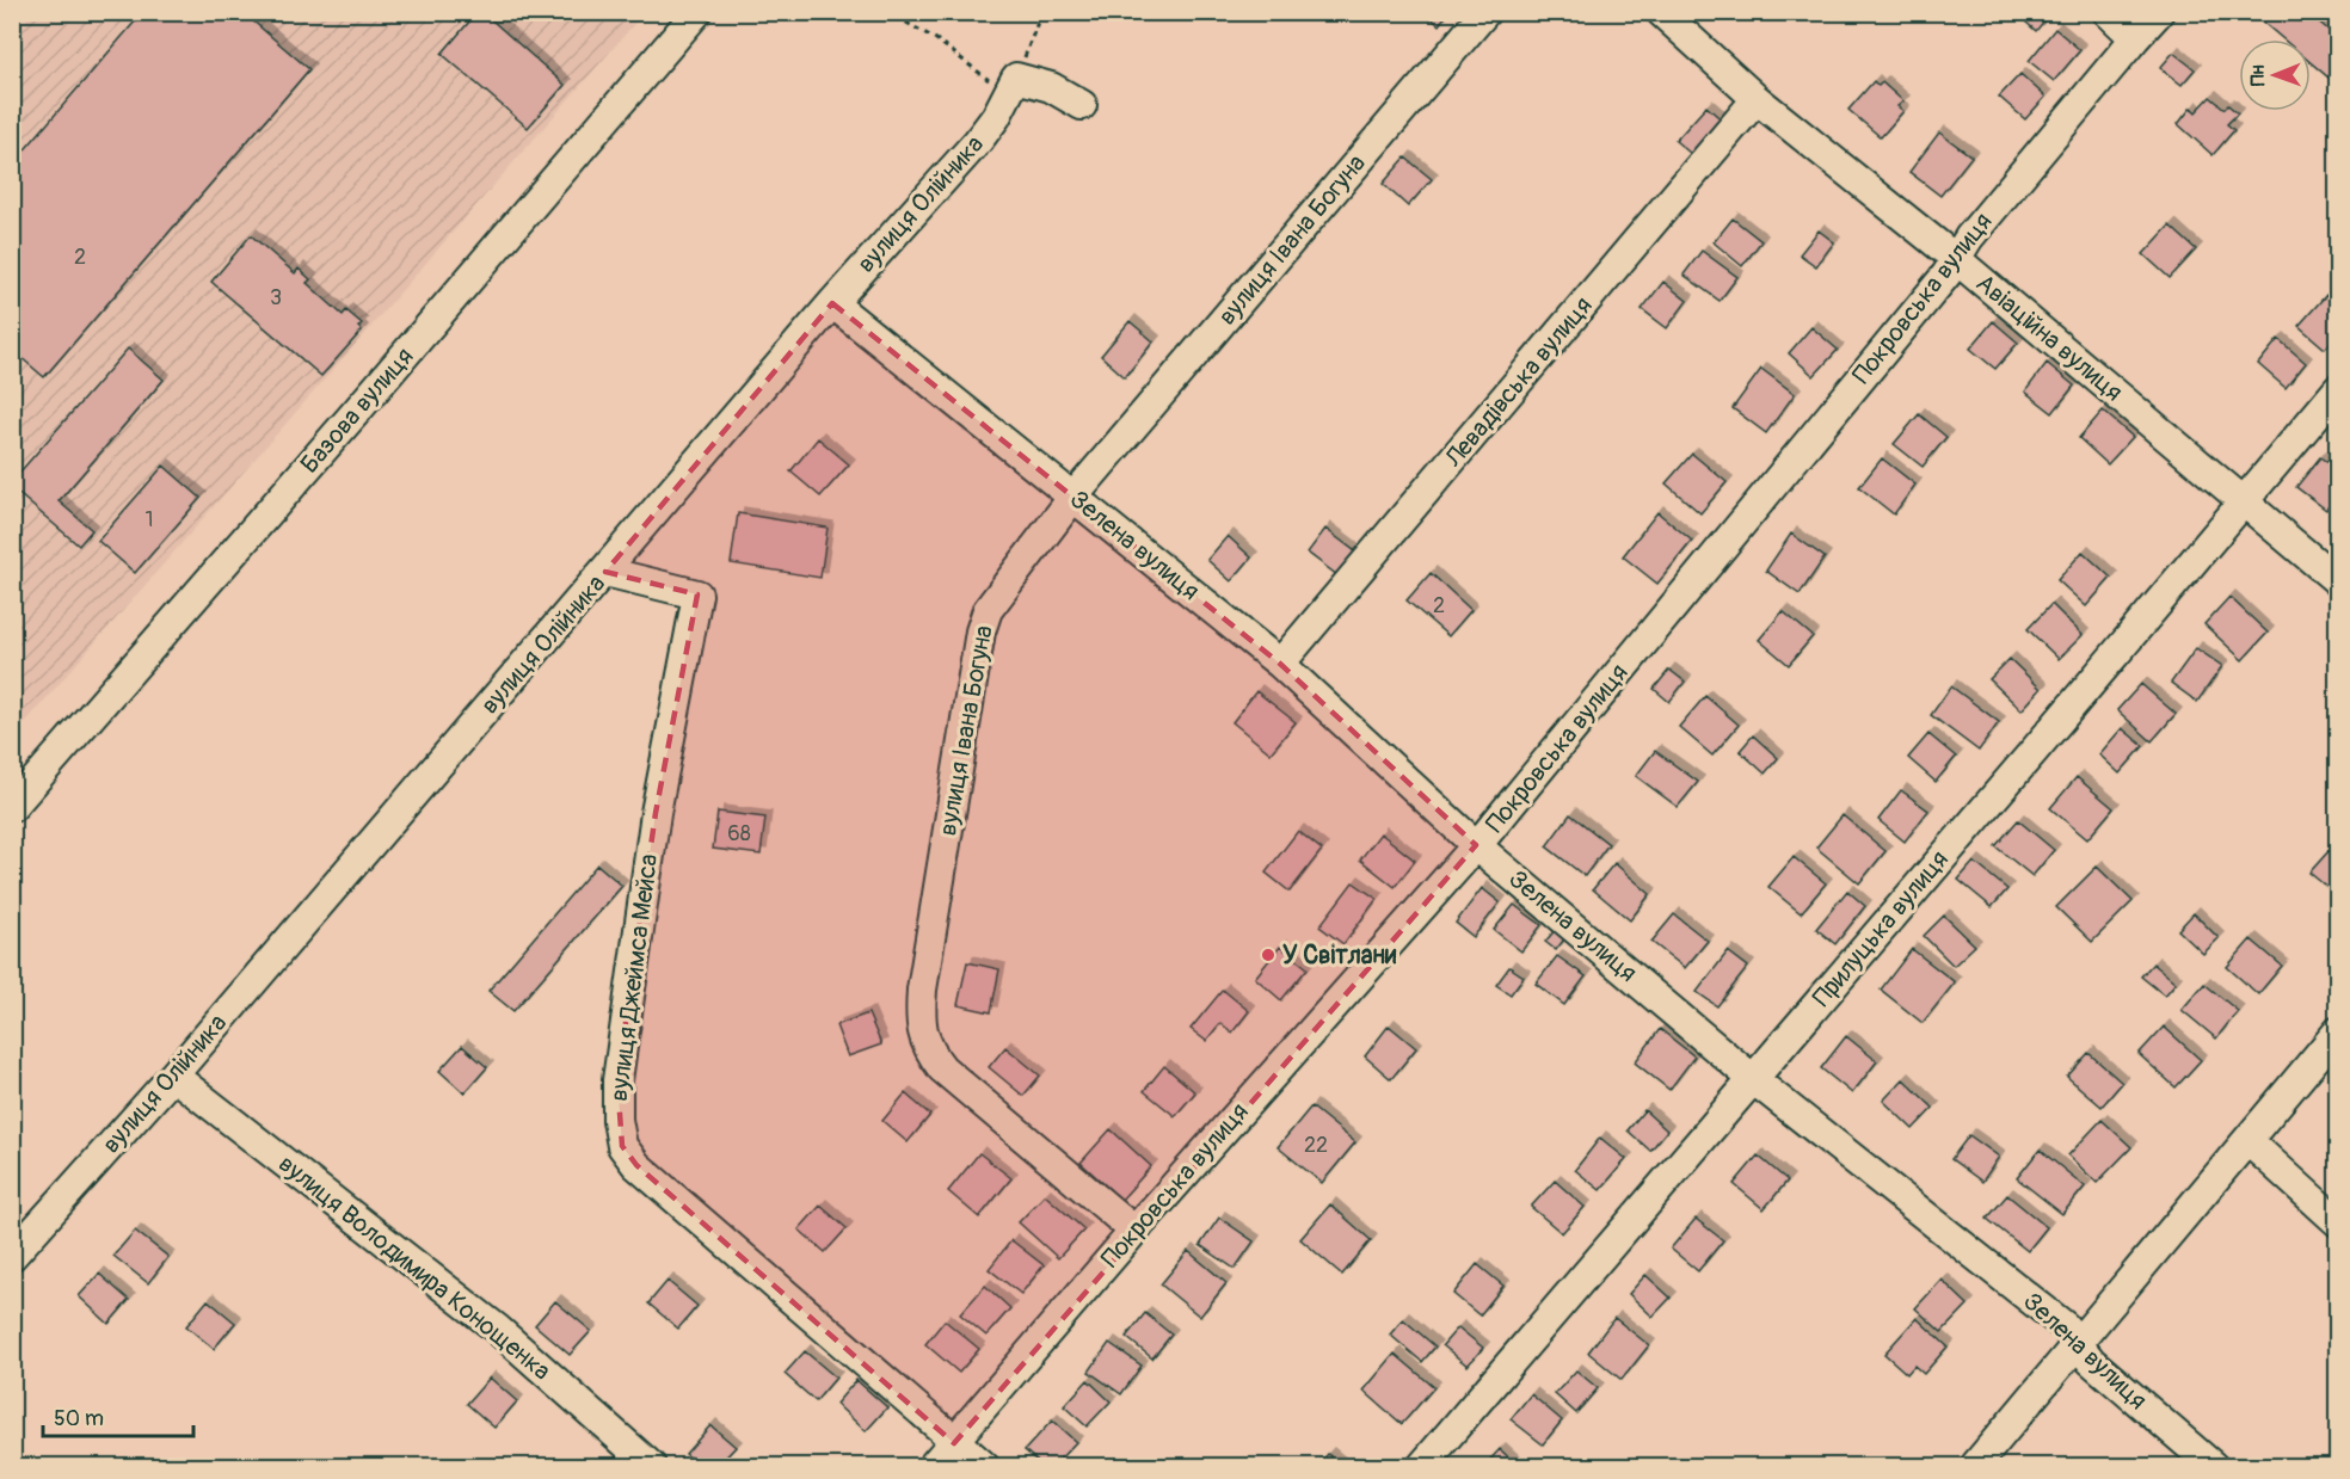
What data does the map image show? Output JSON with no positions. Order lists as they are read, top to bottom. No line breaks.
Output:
{"streets":{"street":["вулиця Олійника","вулиця Івана Богуна","Покровська вулиця","Авіаційна вулиця","Левадівська вулиця","Базова вулиця","Зелена вулиця","Прилуцька вулиця","вулиця Джеймса Мейса","вулиця Володимира Конощенка"]},"crossings":[["вулиця Олійника","Зелена вулиця"],["вулиця Олійника","вулиця Джеймса Мейса"],["вулиця Олійника","вулиця Володимира Конощенка"],["вулиця Івана Богуна","Покровська вулиця"],["вулиця Івана Богуна","Зелена вулиця"],["Покровська вулиця","Авіаційна вулиця"],["Покровська вулиця","Зелена вулиця"],["Покровська вулиця","вулиця Джеймса Мейса"],["Авіаційна вулиця","Левадівська вулиця"],["Авіаційна вулиця","Прилуцька вулиця"],["Левадівська вулиця","Зелена вулиця"],["Зелена вулиця","Прилуцька вулиця"]],"places":["У Світлани"],"house_numbers":["2","3","1","2","68","22"],"scale_bar":"50 m","north":"left"}
